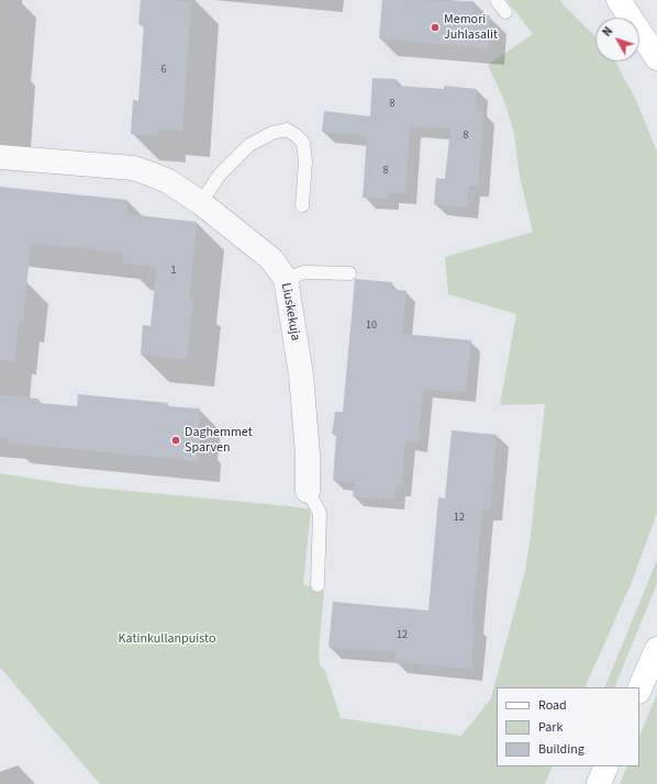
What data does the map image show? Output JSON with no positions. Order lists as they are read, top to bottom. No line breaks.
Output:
{"streets":{"street":["Liuskekuja"]},"parks":["Katinkullanpuisto"],"places":["Memori Juhlasalit","Daghemmet Sparven"],"house_numbers":["6","8","8","8","1","10","12","12"],"legend":["Road","Park","Building"],"north":"top left"}
